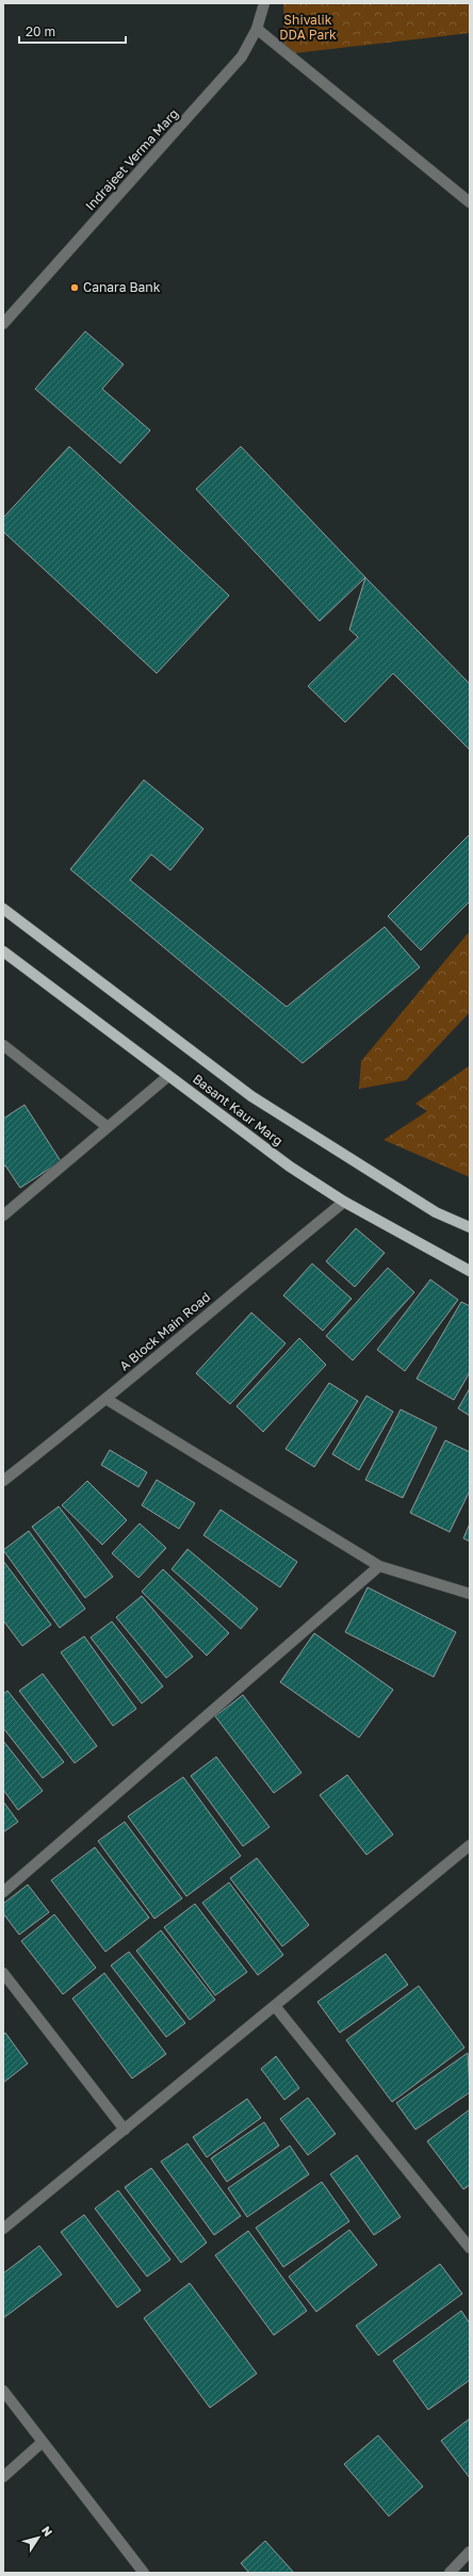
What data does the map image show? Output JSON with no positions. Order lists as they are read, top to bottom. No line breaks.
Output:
{"streets":{"main road":["Basant Kaur Marg"],"street":["Indrajeet Verma Marg","A Block Main Road"]},"crossings":[["Basant Kaur Marg","A Block Main Road"]],"parks":["Shivalik DDA Park"],"places":["Canara Bank"],"scale_bar":"20 m","north":"top right"}
